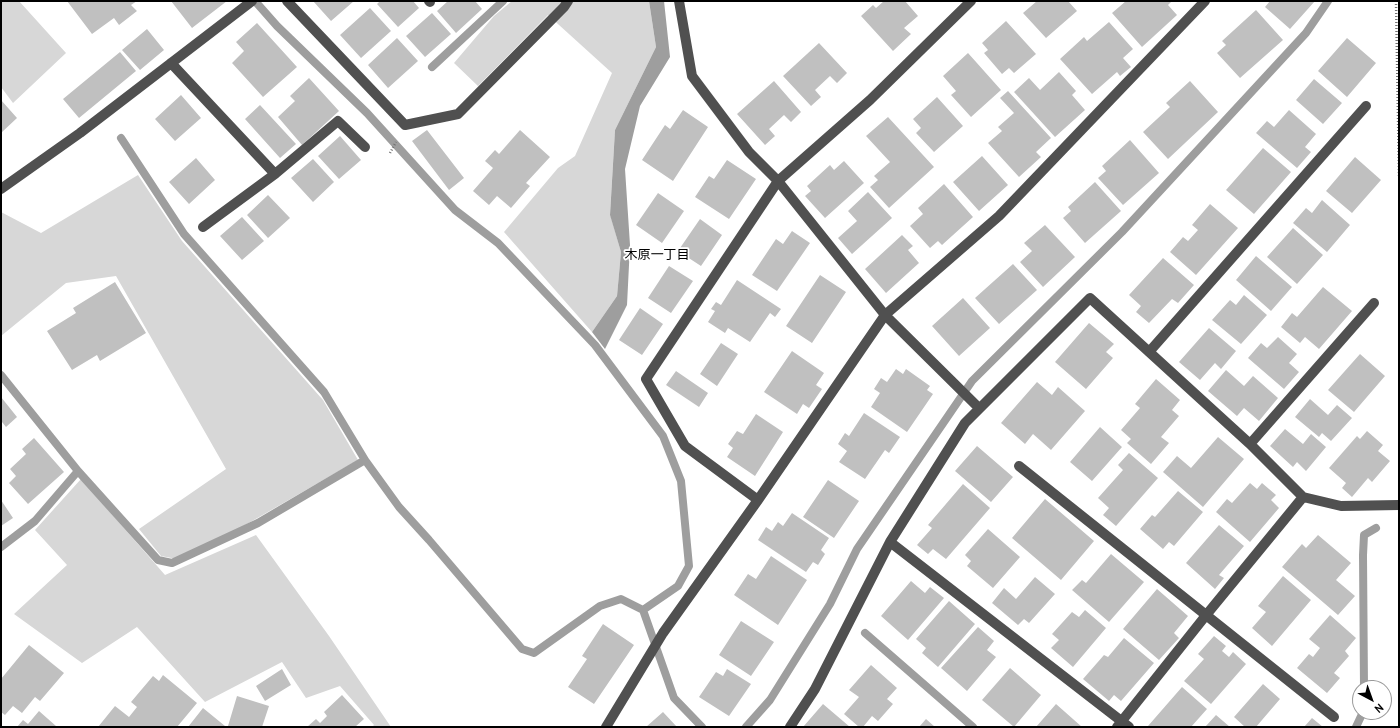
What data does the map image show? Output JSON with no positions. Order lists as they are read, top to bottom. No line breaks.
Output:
{"districts":["木原一丁目"],"north":"bottom right"}
